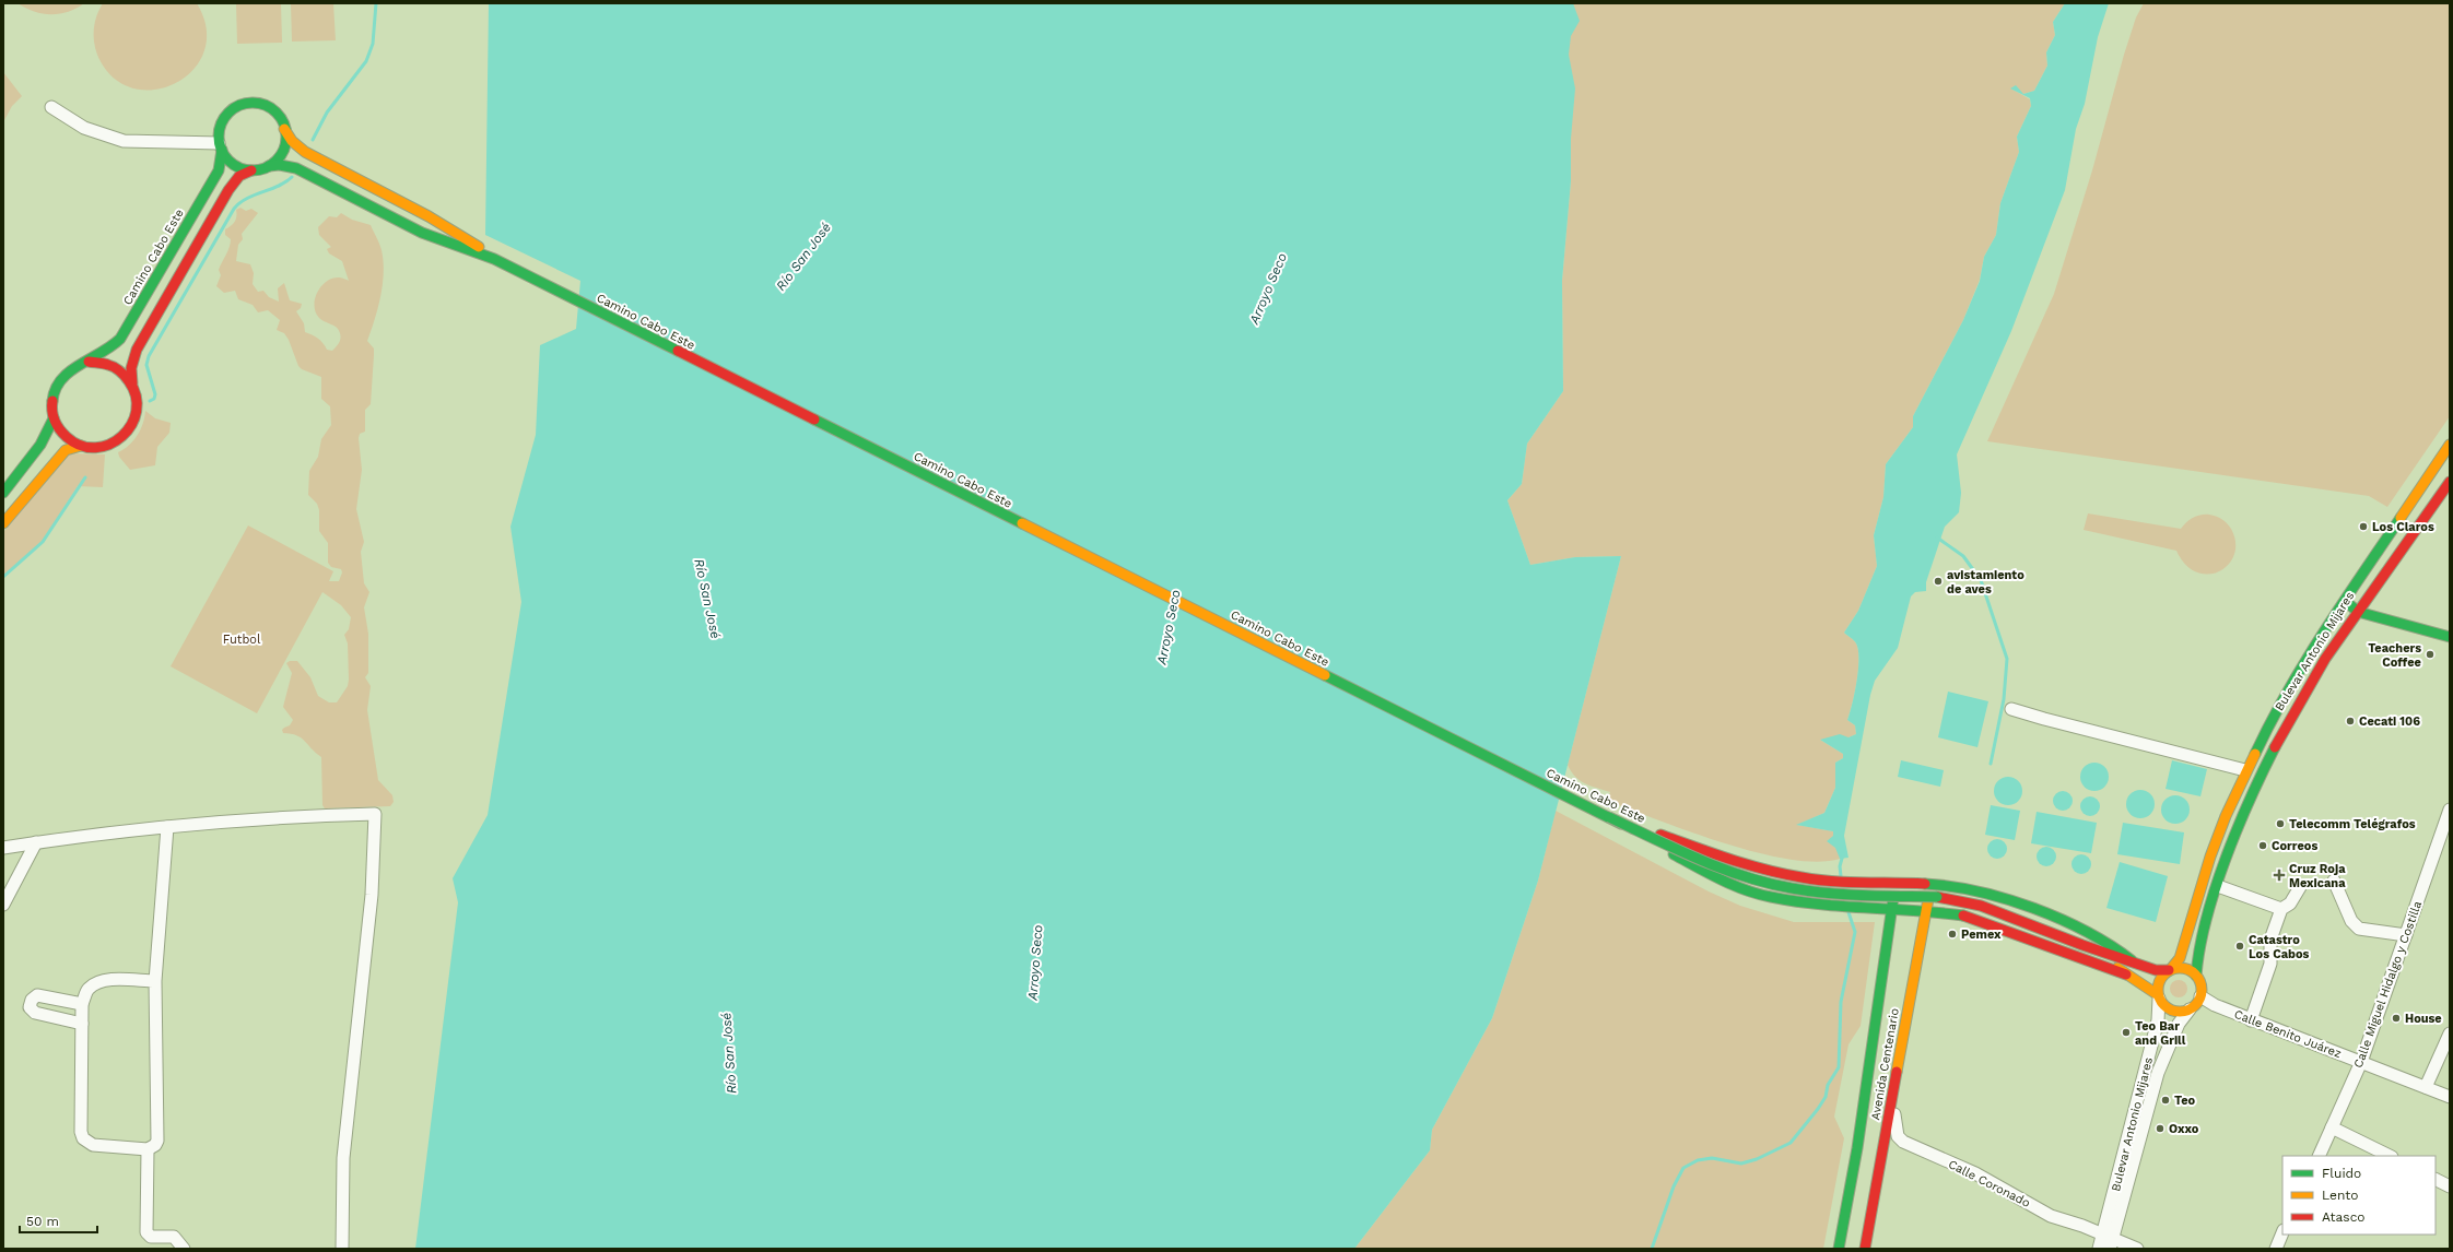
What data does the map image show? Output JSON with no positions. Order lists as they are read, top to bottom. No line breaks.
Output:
{"streets":{"main road":["Camino Cabo Este","Bulevar Antonio Mijares","Avenida Centenario"],"street":["Calle Miguel Hidalgo y Costilla","Calle Benito Juárez","Calle Coronado"]},"crossings":[["Camino Cabo Este","Bulevar Antonio Mijares"],["Camino Cabo Este","Calle Benito Juárez"],["Bulevar Antonio Mijares","Calle Benito Juárez"],["Bulevar Antonio Mijares","Calle Coronado"],["Calle Miguel Hidalgo y Costilla","Calle Benito Juárez"],["Avenida Centenario","Calle Coronado"]],"water":["Río San José","Arroyo Seco"],"parks":["Futbol"],"places":{"other":["Los Claros","avistamiento de aves","Teachers Coffee","Cecati 106","Telecomm Telégrafos","Correos","Pemex","Catastro Los Cabos","House","Teo Bar and Grill","Teo","Oxxo"],"health":["Cruz Roja Mexicana"]},"legend":["Fluido","Lento","Atasco"],"scale_bar":"50 m"}
